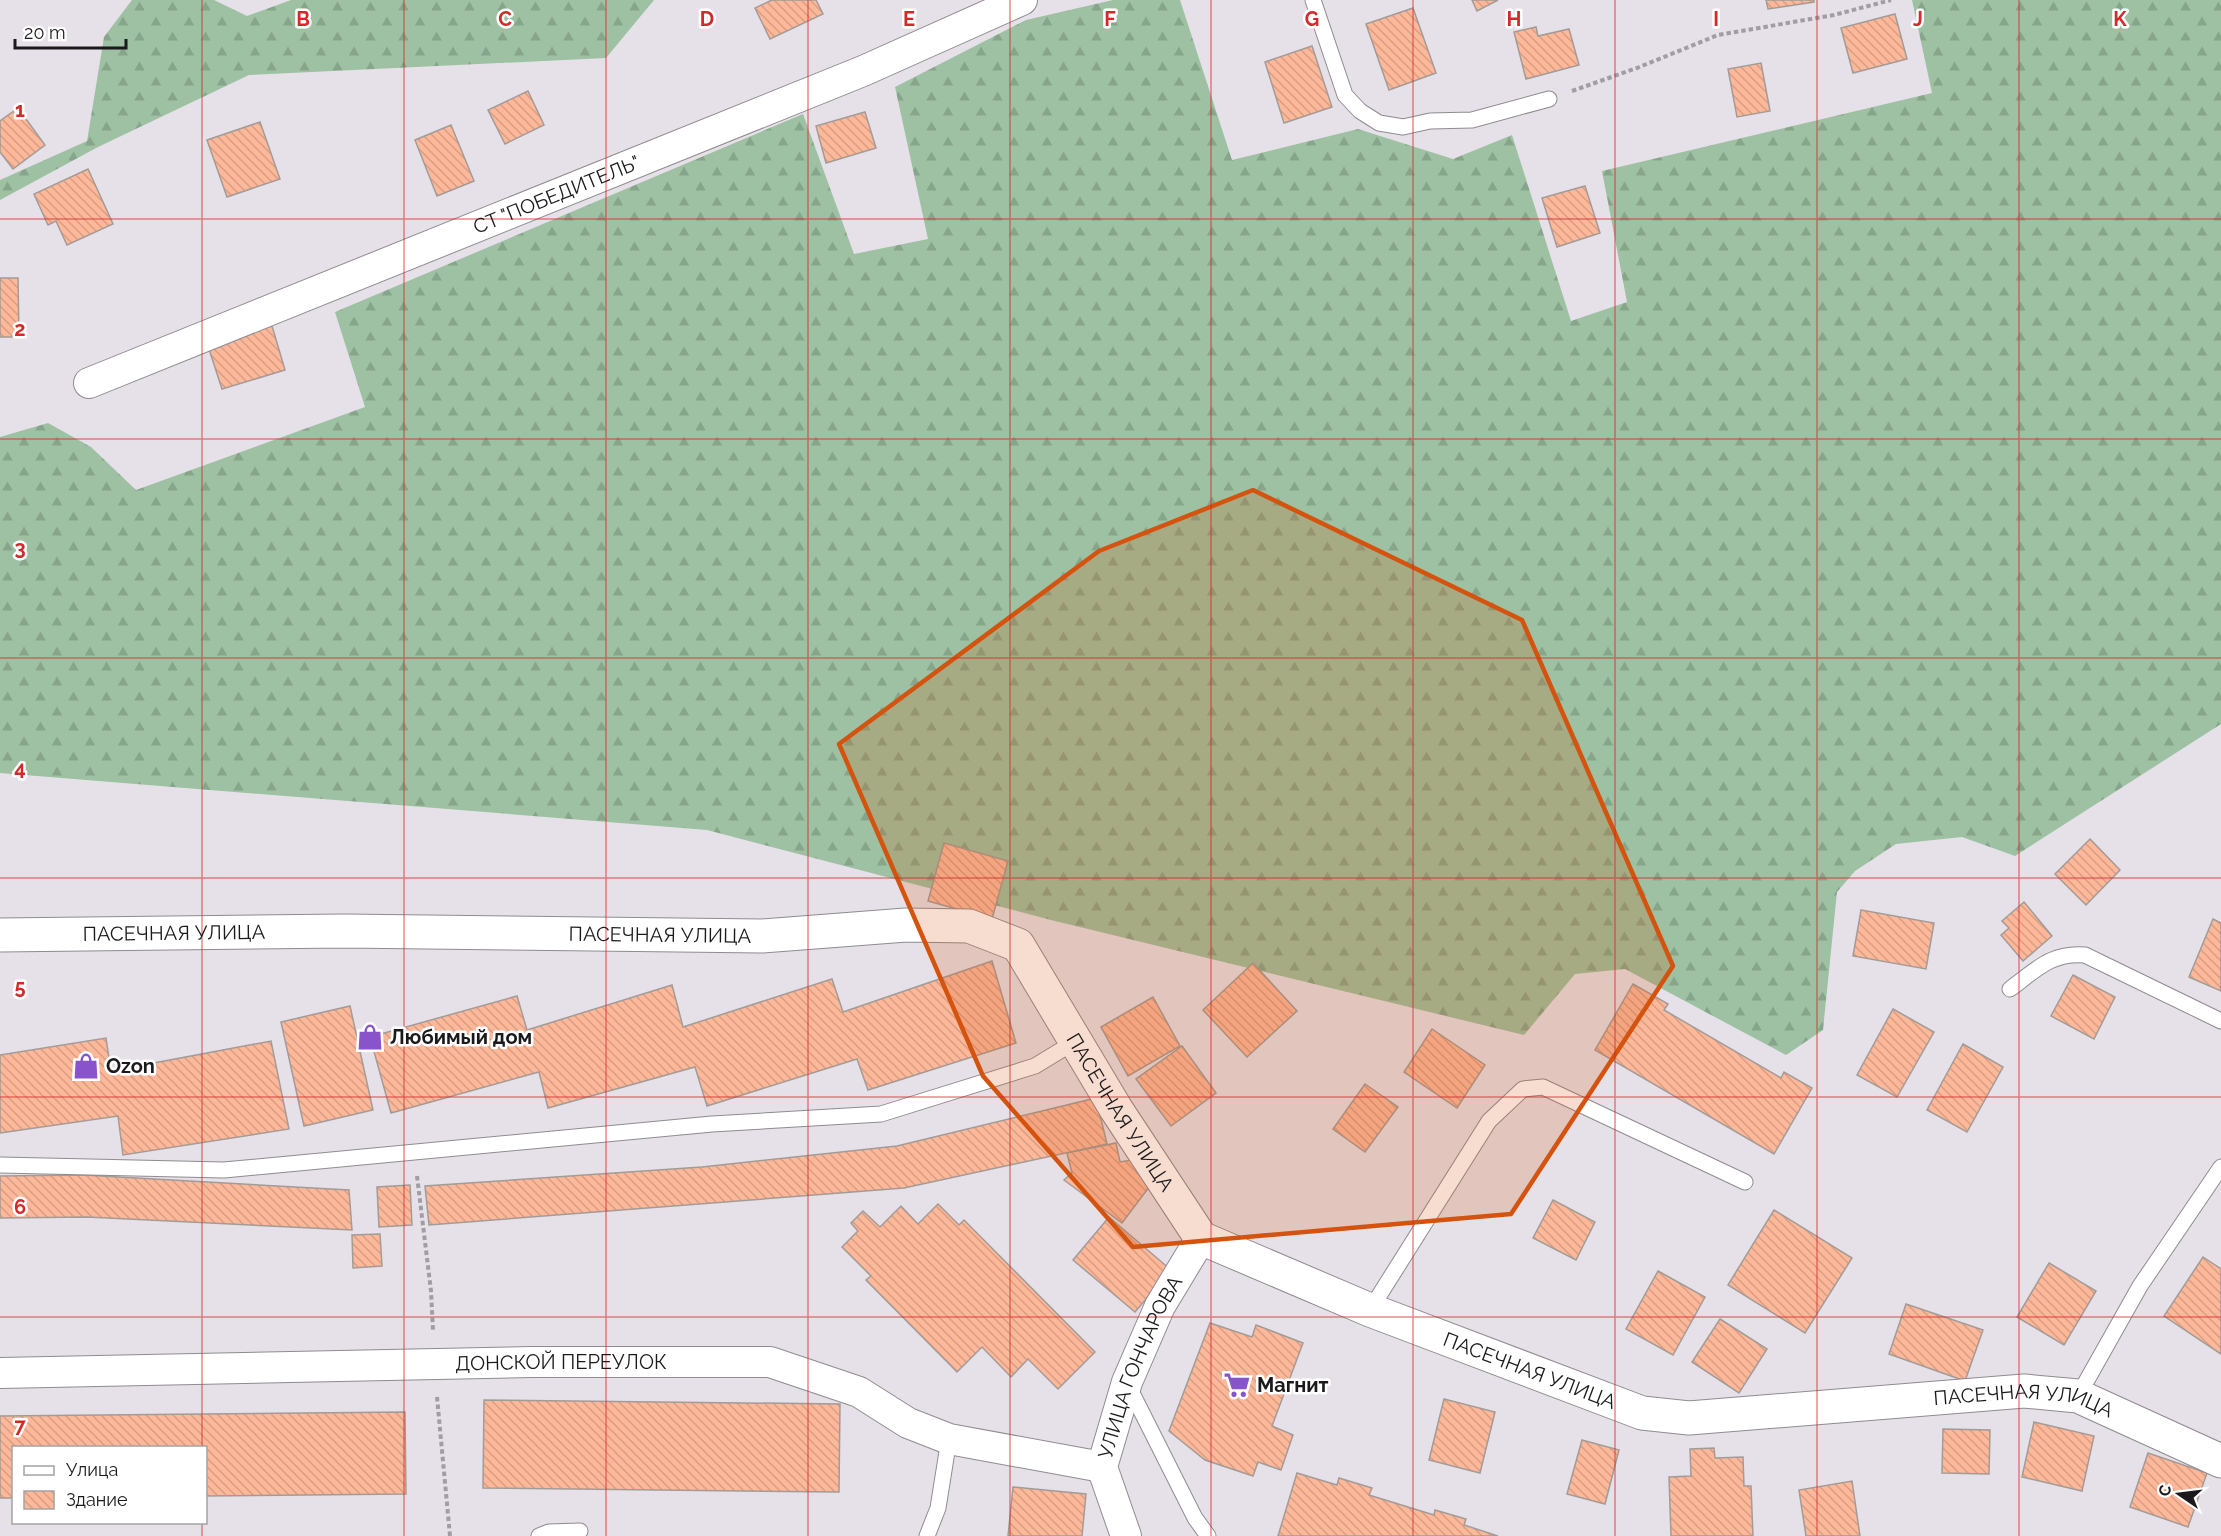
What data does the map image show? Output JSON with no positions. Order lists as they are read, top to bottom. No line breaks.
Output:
{"streets":{"street":["СТ \"ПОБЕДИТЕЛЬ\"","ПАСЕЧНАЯ УЛИЦА","ДОНСКОЙ ПЕРЕУЛОК","УЛИЦА ГОНЧАРОВА"]},"crossings":[["ПАСЕЧНАЯ УЛИЦА","УЛИЦА ГОНЧАРОВА"],["ДОНСКОЙ ПЕРЕУЛОК","УЛИЦА ГОНЧАРОВА"]],"places":{"shop":["Любимый дом","Ozon"],"supermarket":["Магнит"]},"legend":["Улица","Здание"],"scale_bar":"20 m","north":"left","grid":{"columns":["B","C","D","E","F","G","H","I","J","K"],"rows":["1","2","3","4","5","6","7"]}}
